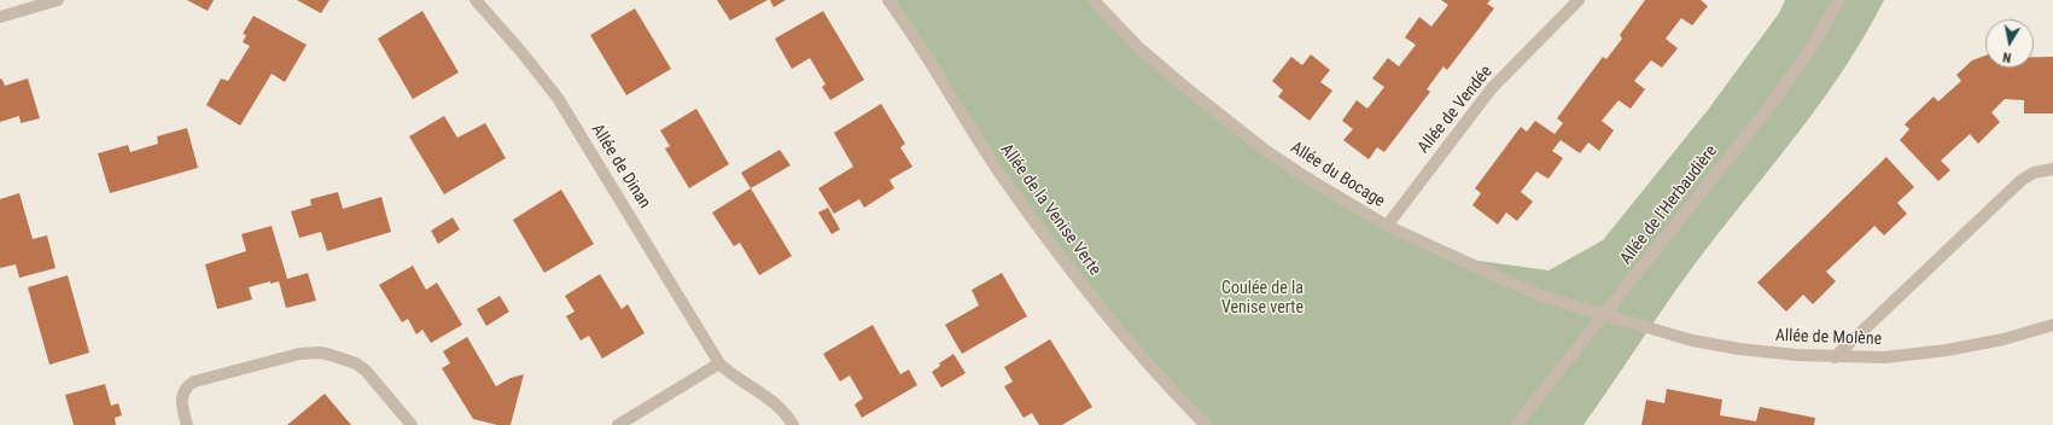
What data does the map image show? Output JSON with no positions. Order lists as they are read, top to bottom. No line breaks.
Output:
{"streets":{"street":["Allée de Vendée","Allée de Dinan","Allée du Bocage","Allée de l'Herbaudière","Allée de la Venise Verte","Allée de Molène"]},"crossings":[["Allée de Vendée","Allée du Bocage"],["Allée du Bocage","Allée de l'Herbaudière"],["Allée du Bocage","Allée de Molène"],["Allée de l'Herbaudière","Allée de Molène"]],"parks":["Coulée de la Venise verte"],"north":"bottom"}
